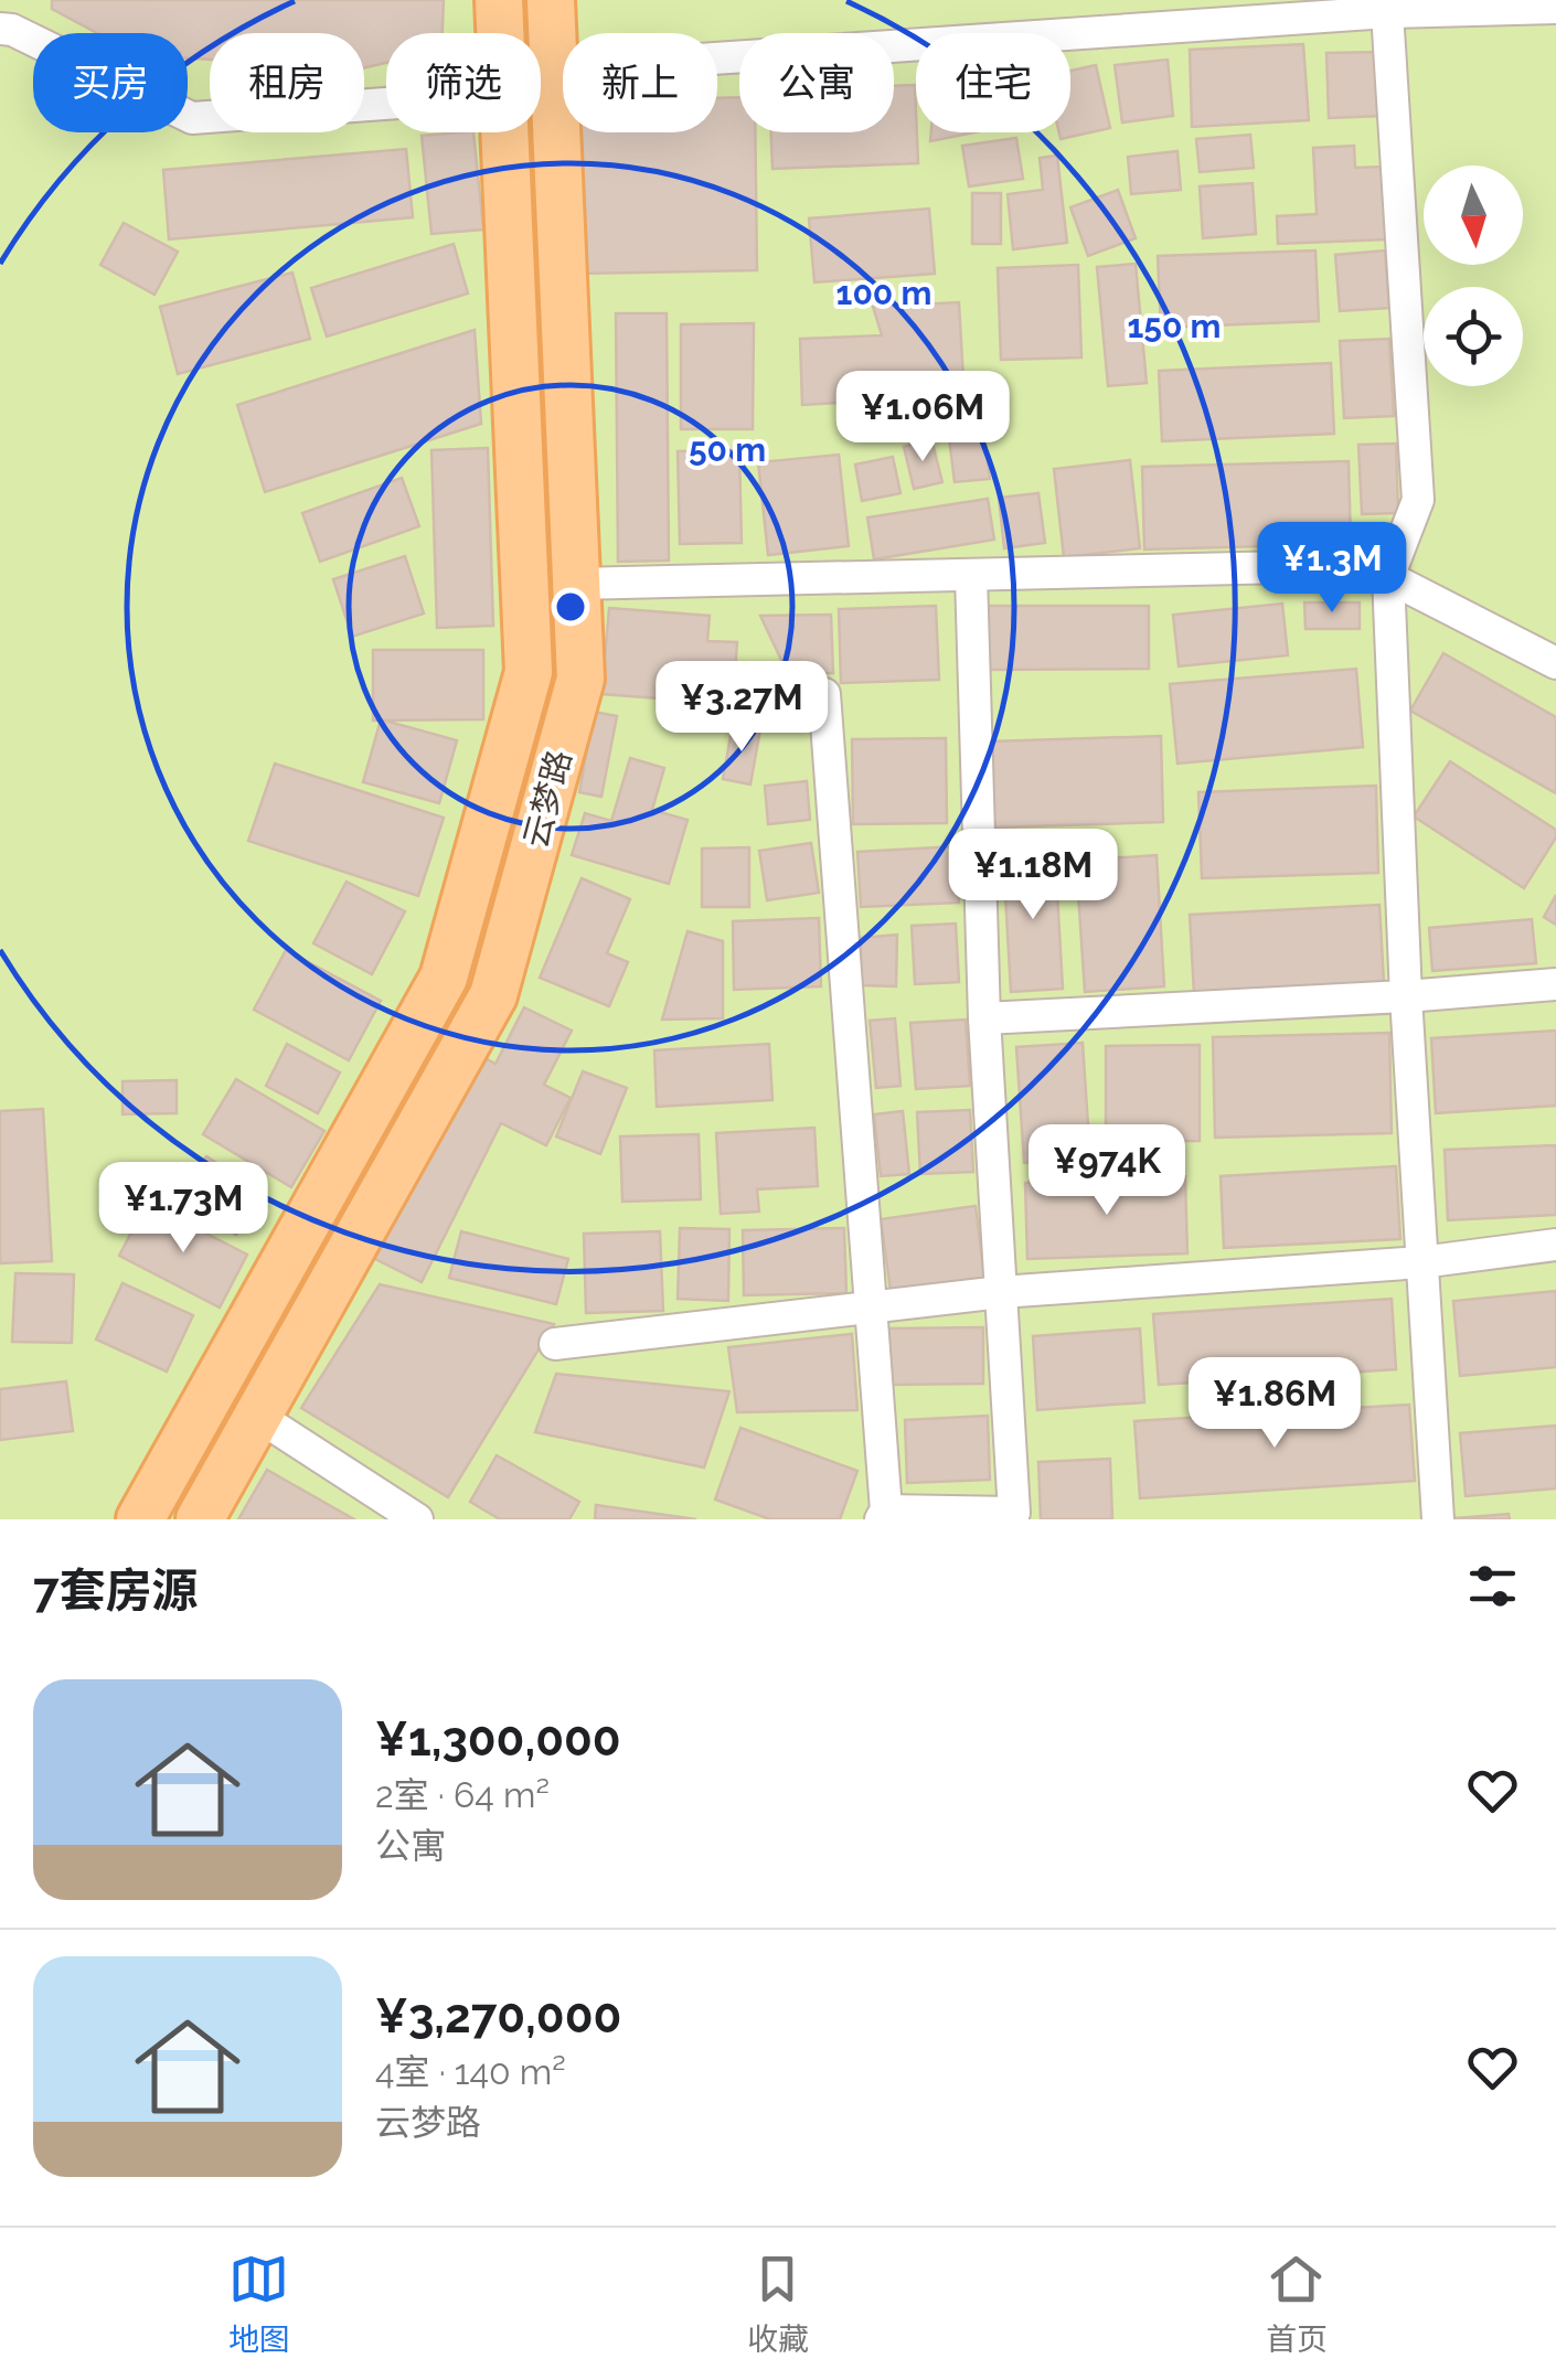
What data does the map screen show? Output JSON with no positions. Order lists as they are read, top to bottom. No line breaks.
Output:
{"streets":{"main road":["云梦路"]},"north":"bottom","page":{"chip":["买房","租房","筛选","新上","公寓","住宅"],"price":["¥1.06M","¥1.3M","¥3.27M","¥1.18M","¥974K","¥1.73M","¥1.86M"],"heading":"7套房源","list":[{"name":"¥1,300,000","note":"2室 · 64 m² · 公寓"},{"name":"¥3,270,000","note":"4室 · 140 m² · 云梦路"}],"tabs":["地图","收藏","首页"]},"rings":["100 m","150 m","50 m"]}
